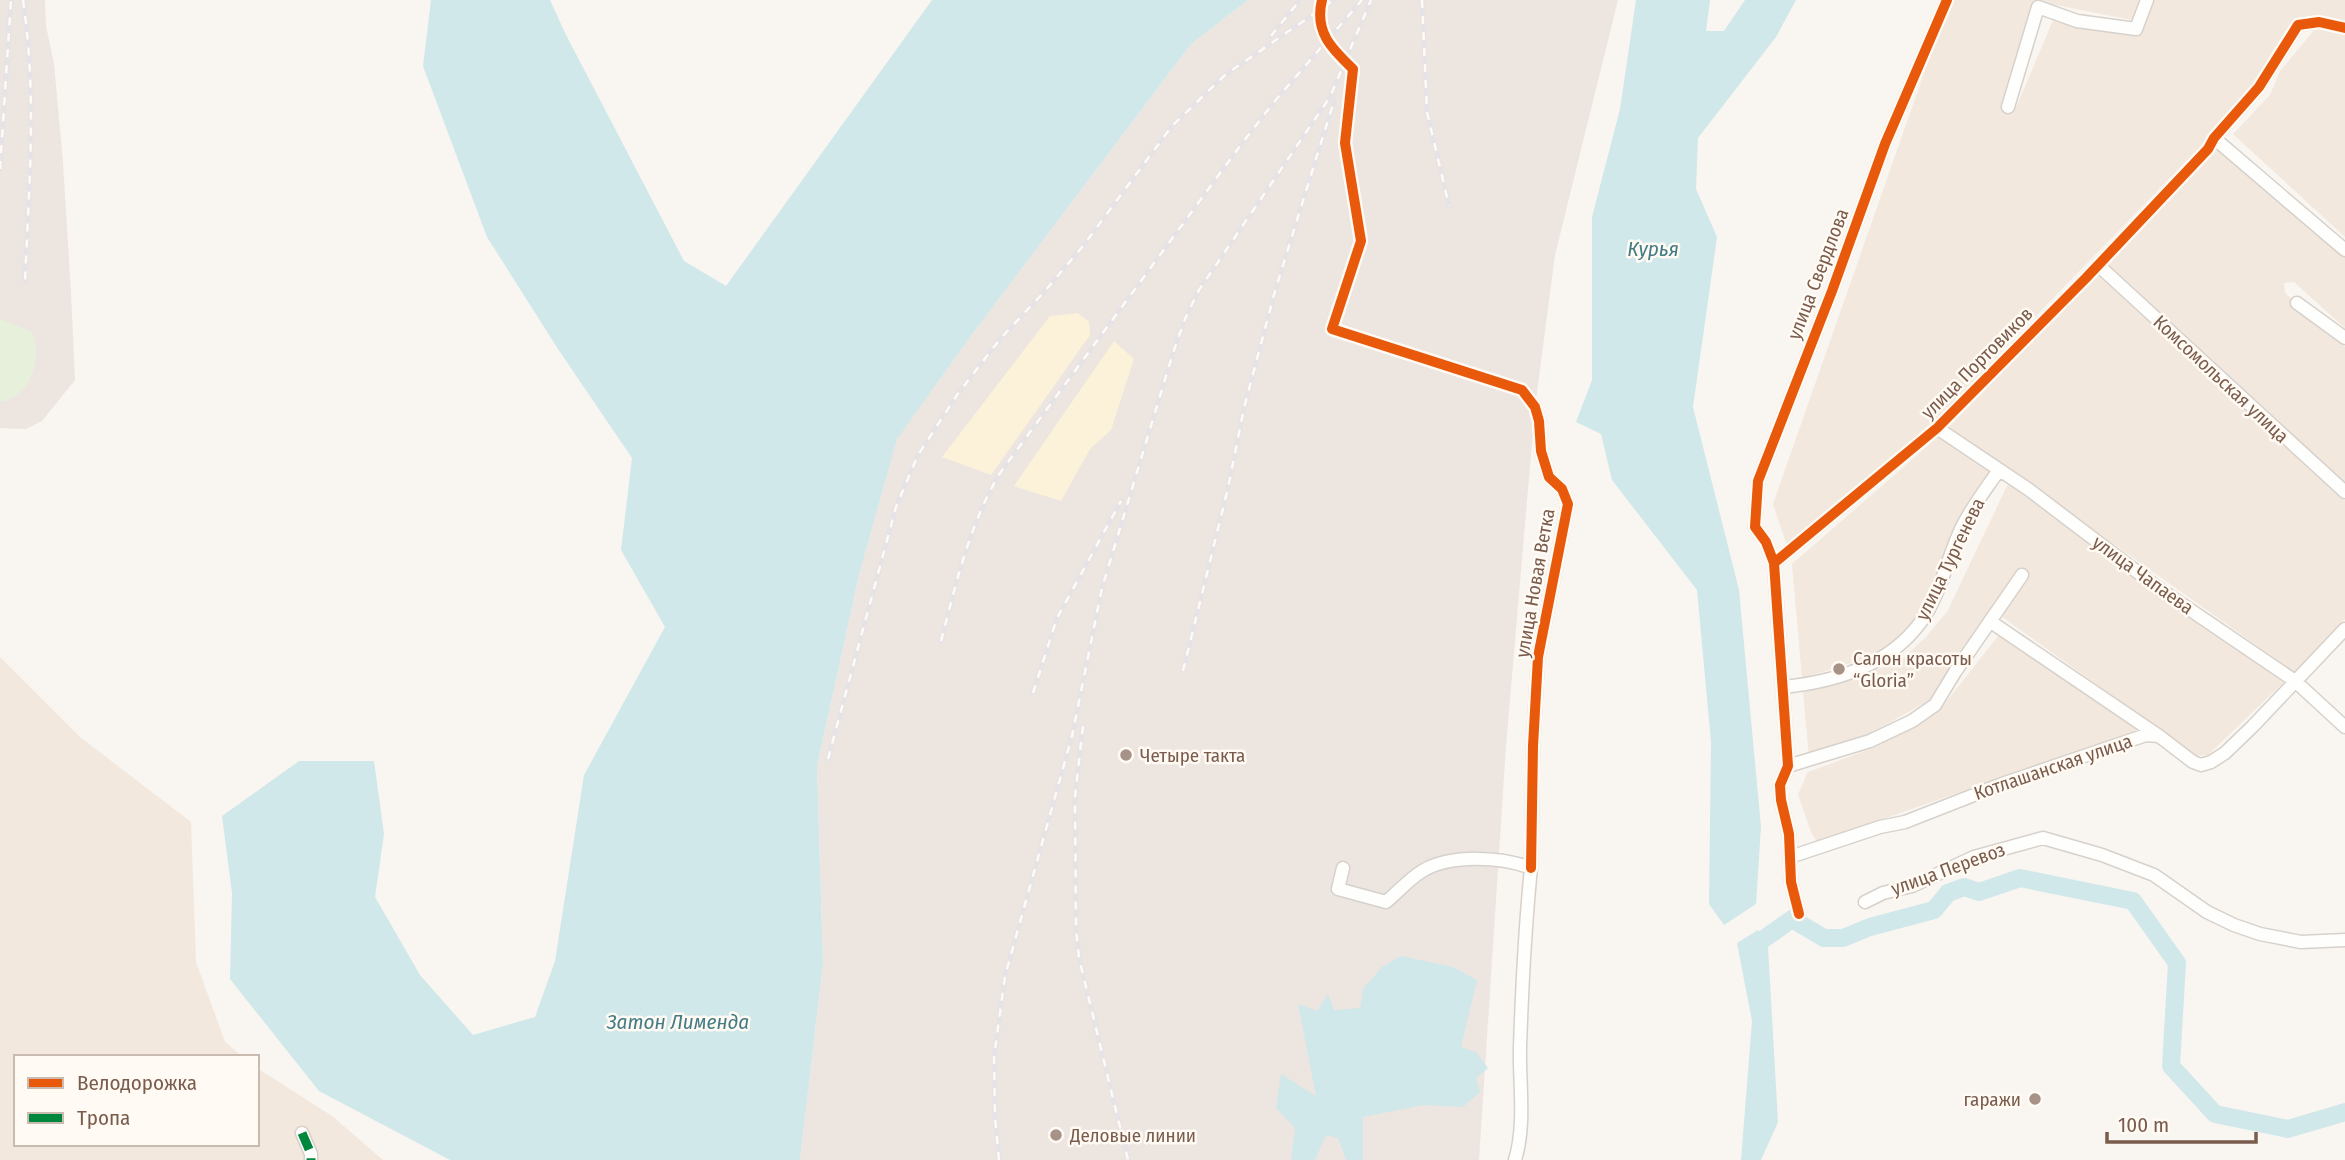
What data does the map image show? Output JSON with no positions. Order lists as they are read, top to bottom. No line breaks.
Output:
{"streets":{"street":["улица Свердлова","улица Портовиков","Комсомольская улица","улица Тургенева","улица Чапаева","улица Новая Ветка","Котлашанская улица","улица Перевоз"]},"crossings":[["улица Свердлова","улица Портовиков"],["улица Портовиков","Комсомольская улица"],["улица Портовиков","улица Чапаева"],["улица Тургенева","улица Чапаева"],["улица Чапаева","Котлашанская улица"]],"water":["Курья","Затон Лименда"],"places":["Салон красоты “Gloria”","Четыре такта","гаражи","Деловые линии"],"legend":["Велодорожка","Тропа"],"scale_bar":"100 m"}
